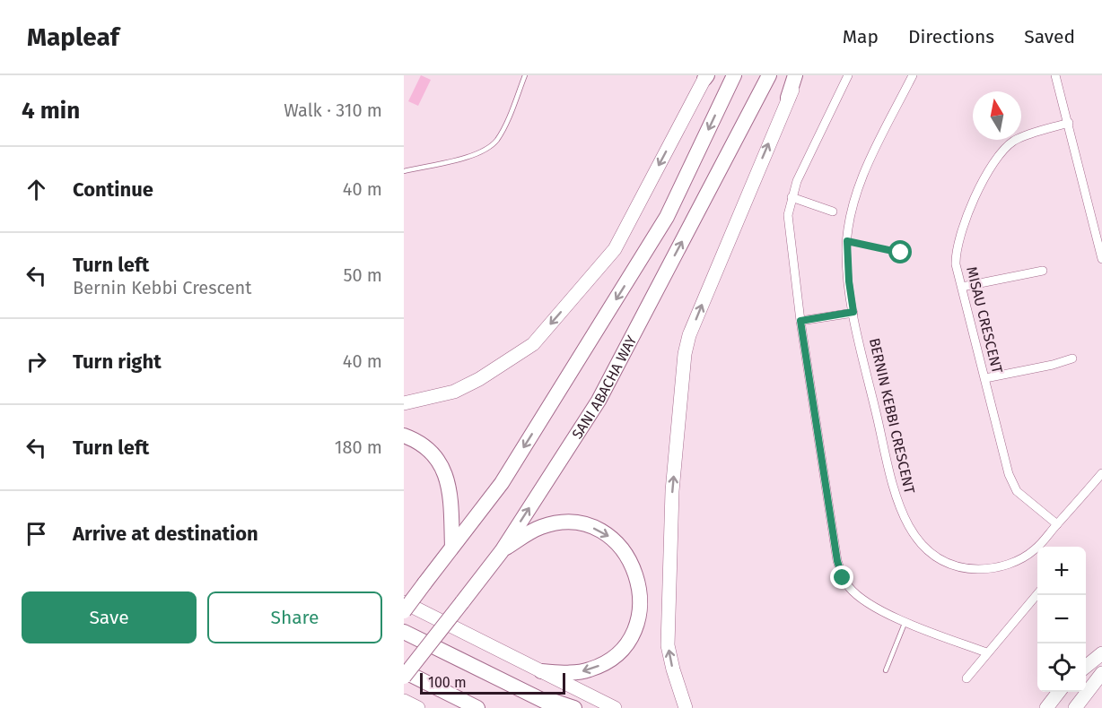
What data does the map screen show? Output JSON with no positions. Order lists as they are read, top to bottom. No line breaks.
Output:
{"streets":{"highway":["SANI ABACHA WAY"],"street":["MISAU CRESCENT","BERNIN KEBBI CRESCENT"]},"crossings":[["MISAU CRESCENT","BERNIN KEBBI CRESCENT"]],"scale_bar":"100 m","north":"top","page":{"header":"Mapleaf","nav":["Map","Directions","Saved"],"heading":["4 min","Walk · 310 m"],"list":[["Continue","40 m"],["Turn left","Bernin Kebbi Crescent","50 m"],["Turn right","40 m"],["Turn left","180 m"],"Arrive at destination"],"map_buttons":["+","−"],"buttons":["Save","Share"],"scale":"100 m"}}
